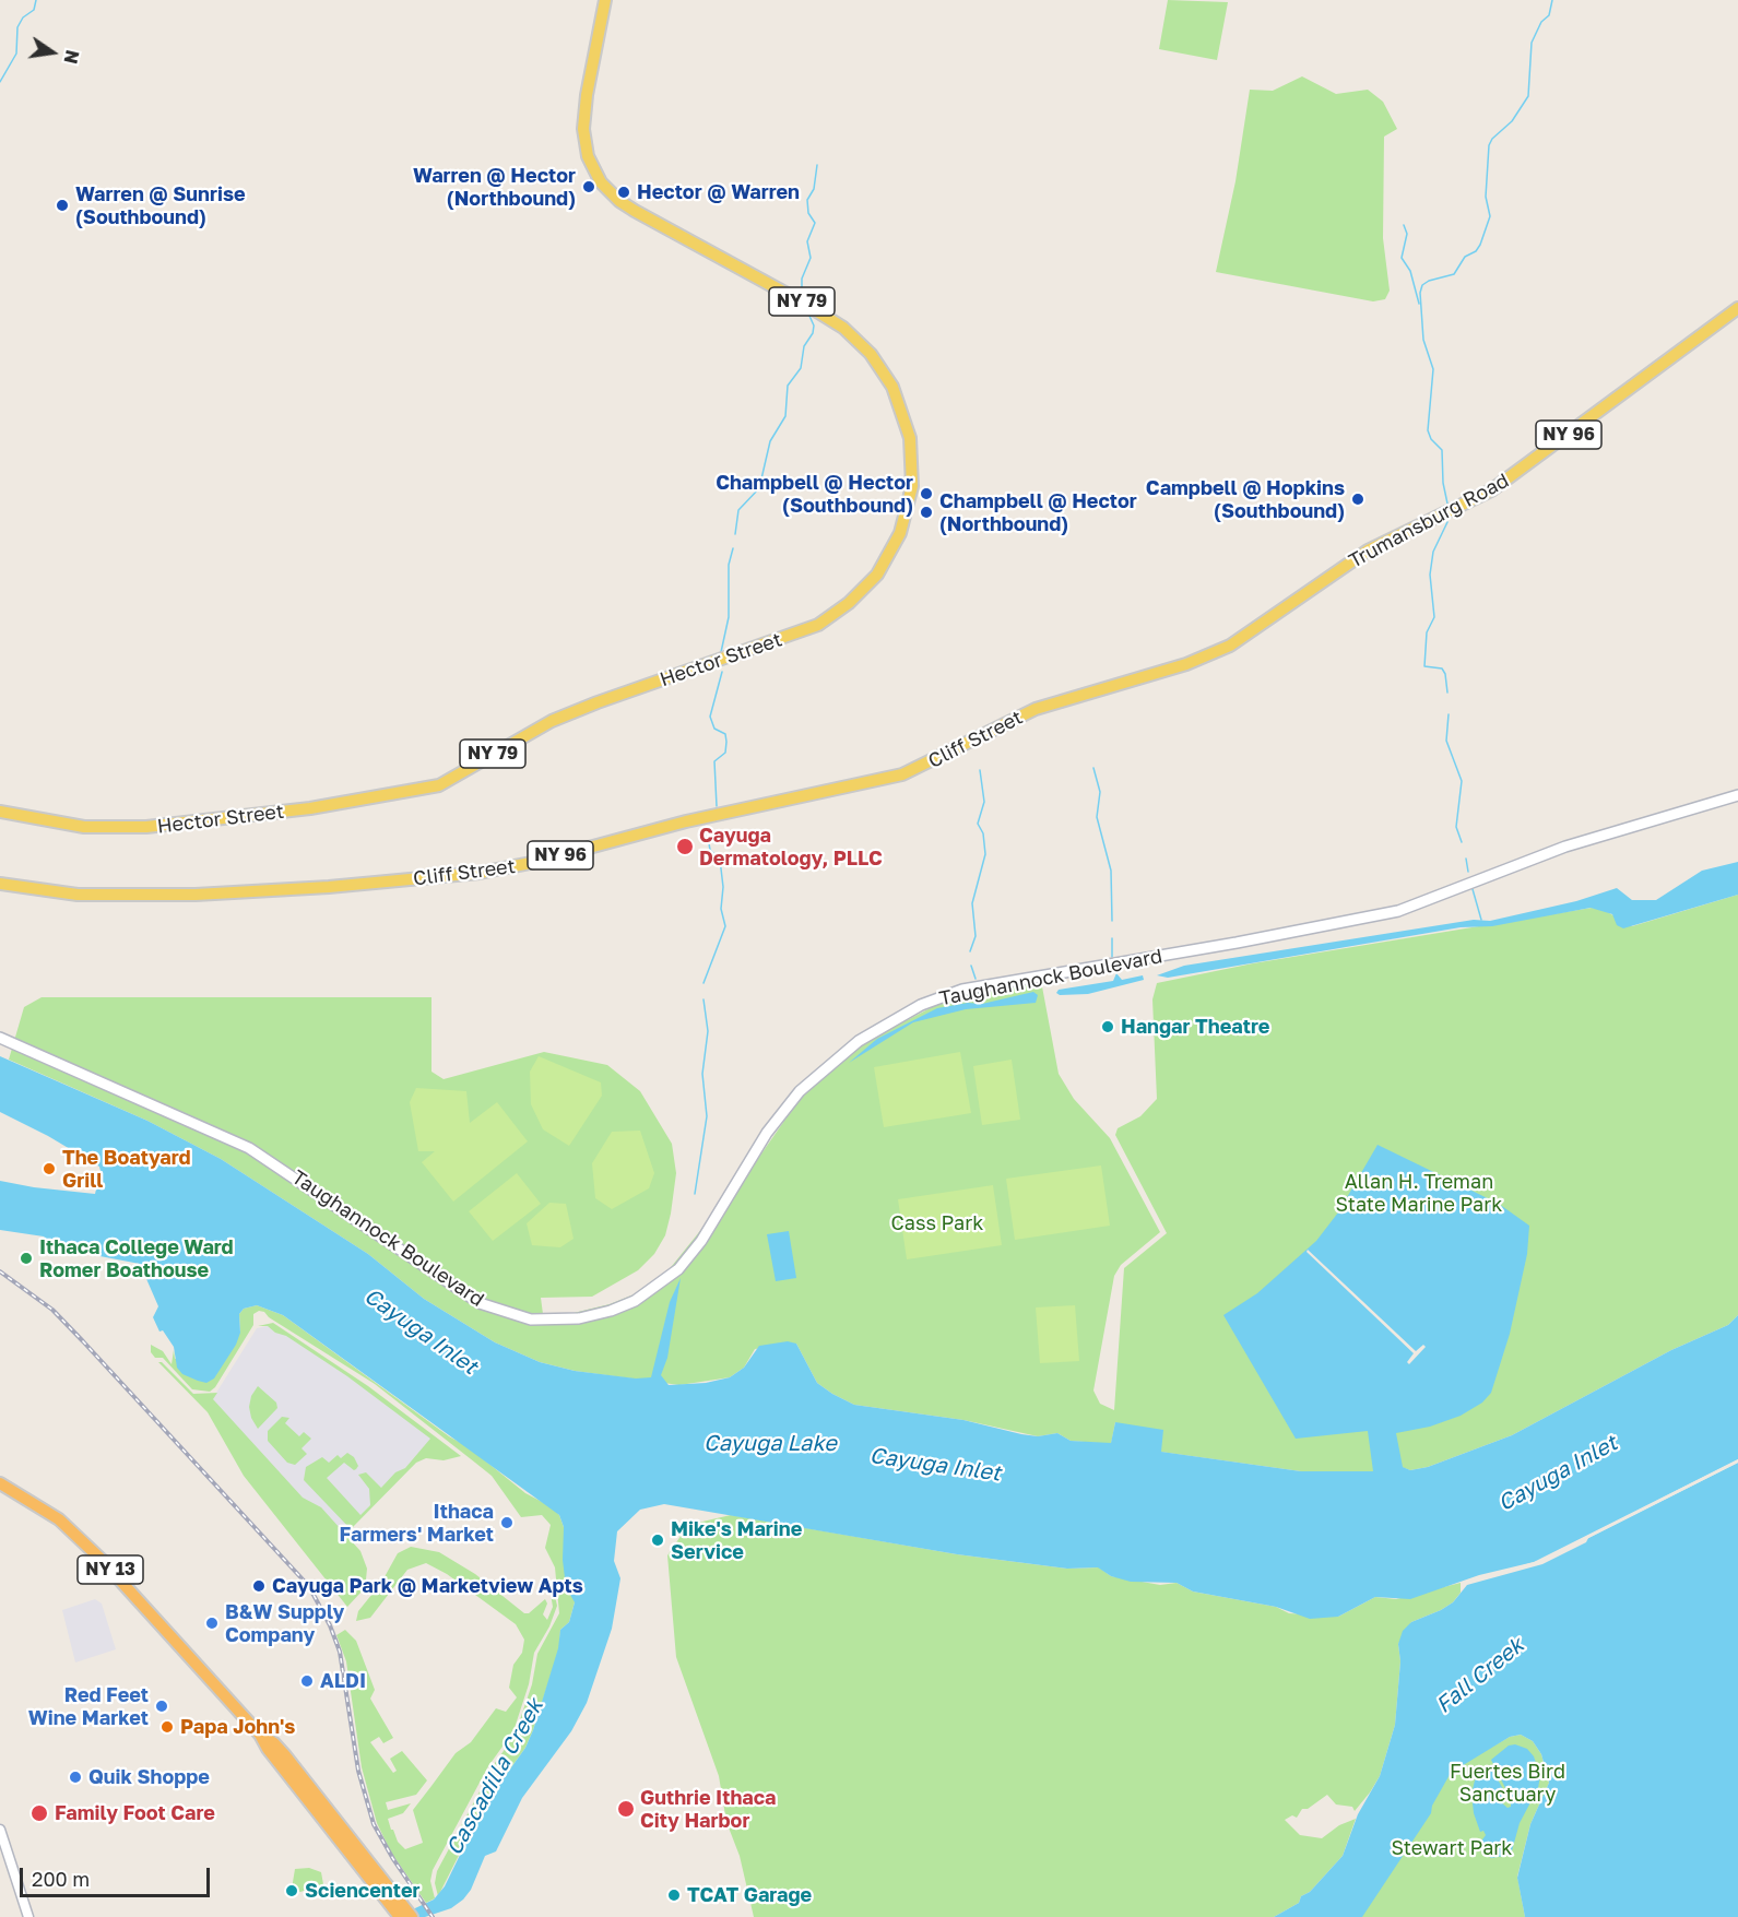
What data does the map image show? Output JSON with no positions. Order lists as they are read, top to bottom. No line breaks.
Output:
{"streets":{"highway":["NY 13"],"main road":["NY 79","NY 96","Trumansburg Road","Hector Street","Cliff Street","Taughannock Boulevard"]},"crossings":[["Trumansburg Road","Cliff Street"]],"water":["Cayuga Inlet","Cayuga Lake","Fall Creek","Cascadilla Creek"],"parks":["Allan H. Treman State Marine Park","Cass Park","Fuertes Bird Sanctuary","Stewart Park"],"places":["Warren @ Hector (Northbound)","Hector @ Warren","Warren @ Sunrise (Southbound)","Champbell @ Hector (Southbound)","Campbell @ Hopkins (Southbound)","Champbell @ Hector (Northbound)","Cayuga Dermatology, PLLC","Hangar Theatre","The Boatyard Grill","Ithaca College Ward Romer Boathouse","Ithaca Farmers' Market","Mike's Marine Service","Cayuga Park @ Marketview Apts","B&W Supply Company","ALDI","Red Feet Wine Market","Papa John's","Quik Shoppe","Guthrie Ithaca City Harbor","Family Foot Care","Sciencenter","TCAT Garage"],"scale_bar":"200 m","north":"right"}
